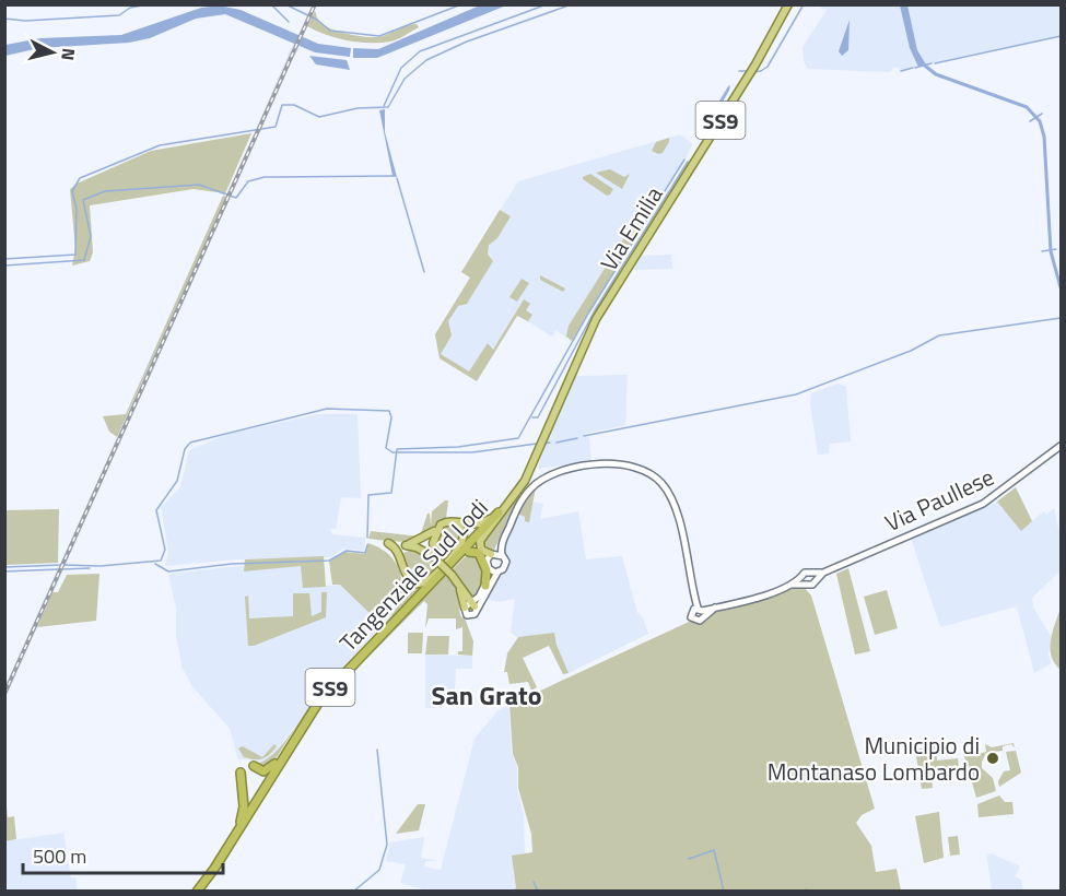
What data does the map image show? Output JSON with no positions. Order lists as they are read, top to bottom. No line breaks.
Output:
{"streets":{"highway":["SS9","Tangenziale Sud Lodi"],"main road":["Via Emilia","Via Paullese"]},"crossings":[["SS9","Via Emilia"],["SS9","Tangenziale Sud Lodi"],["Via Emilia","Tangenziale Sud Lodi"]],"districts":["San Grato"],"places":["Municipio di Montanaso Lombardo"],"scale_bar":"500 m","north":"right"}
